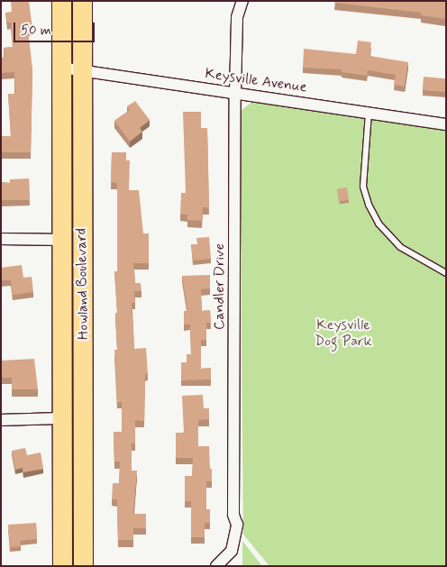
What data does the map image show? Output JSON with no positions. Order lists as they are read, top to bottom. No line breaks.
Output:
{"streets":{"main road":["Howland Boulevard"],"street":["Keysville Avenue","Candler Drive"]},"crossings":[["Keysville Avenue","Howland Boulevard"],["Keysville Avenue","Candler Drive"]],"parks":["Keysville Dog Park"],"scale_bar":"50 m"}
